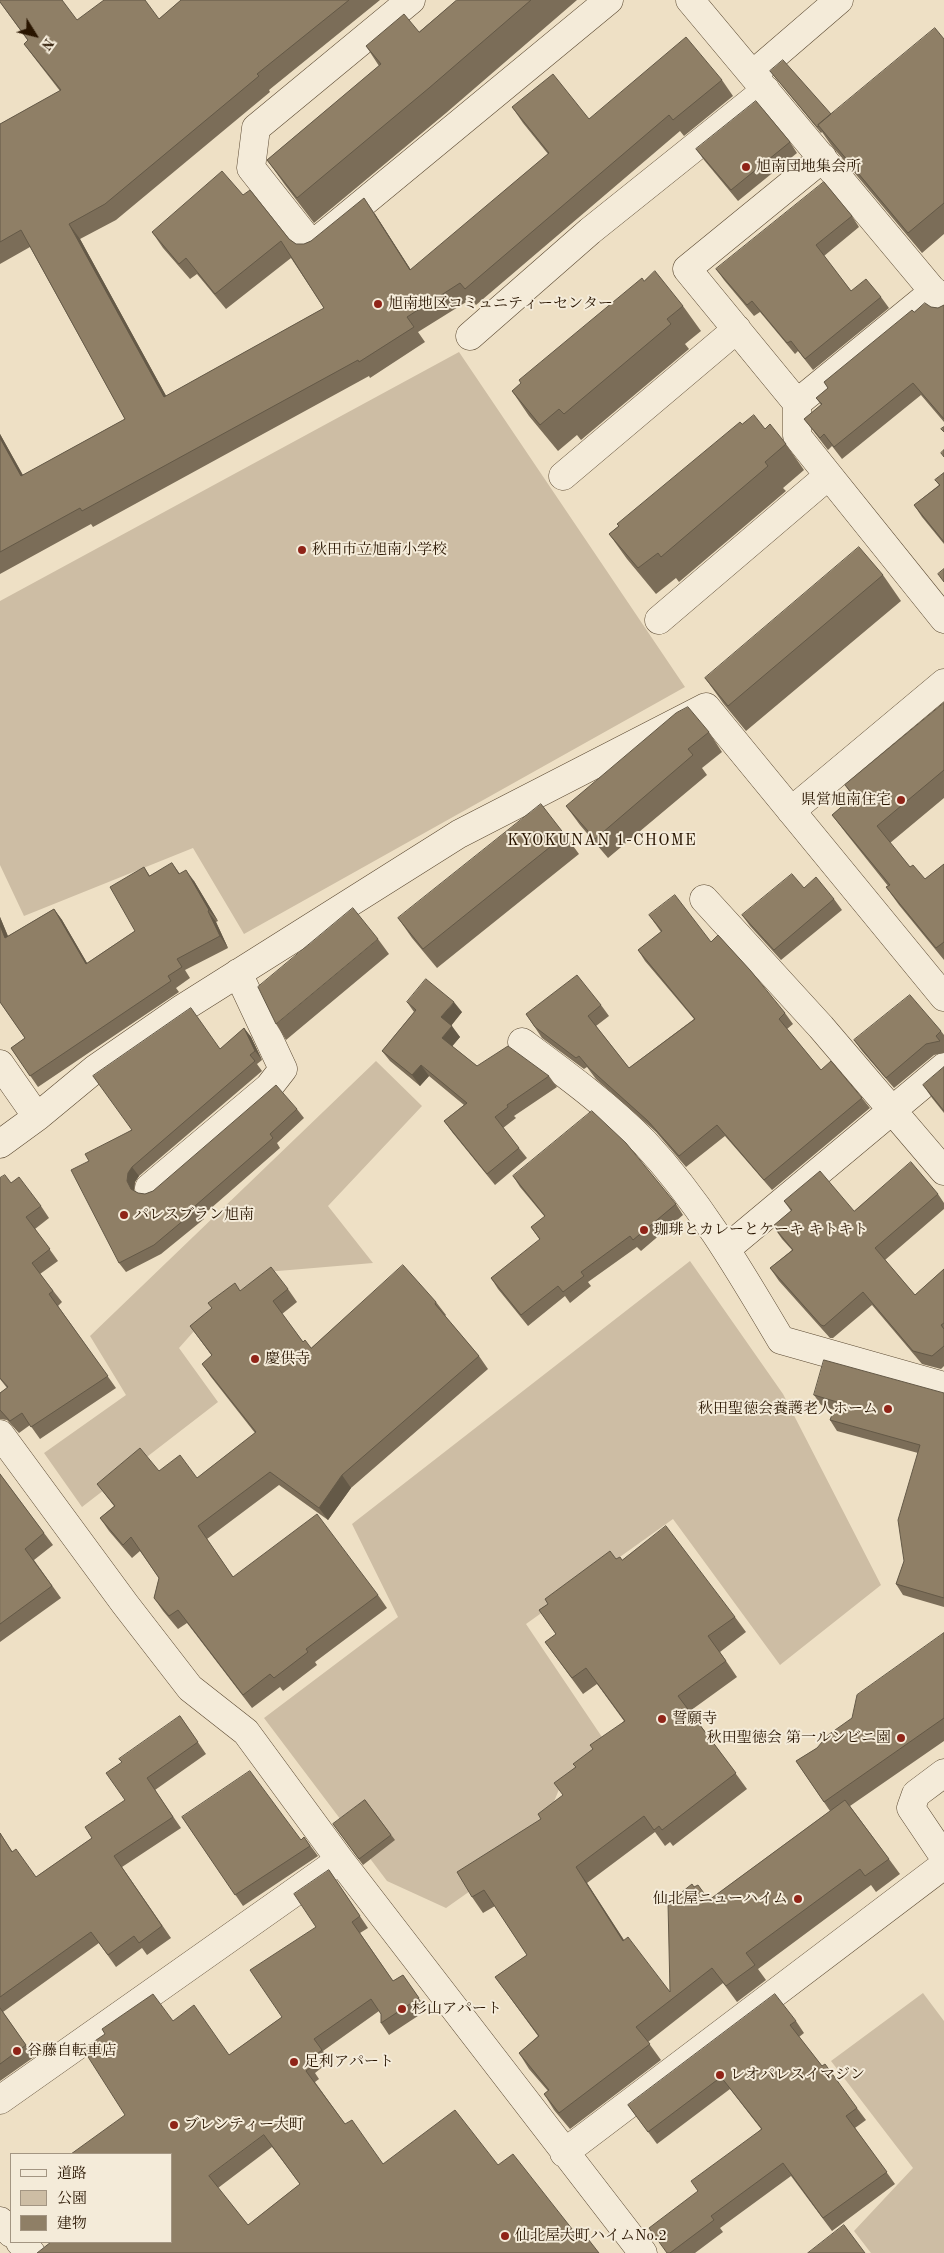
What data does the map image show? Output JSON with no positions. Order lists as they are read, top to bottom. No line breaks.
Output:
{"districts":["KYOKUNAN 1-CHOME"],"places":["旭南団地集会所","旭南地区コミュニティーセンター","秋田市立旭南小学校","県営旭南住宅","パレスブラン旭南","珈琲とカレーとケーキ キトキト","慶供寺","秋田聖徳会養護老人ホーム","誓願寺","秋田聖徳会 第一ルンビニ園","仙北屋ニューハイム","杉山アパート","谷藤自転車店","足利アパート","レオパレスイマジン","ブレンティー大町","仙北屋大町ハイムNo.2"],"legend":["道路","公園","建物"],"north":"bottom right"}
